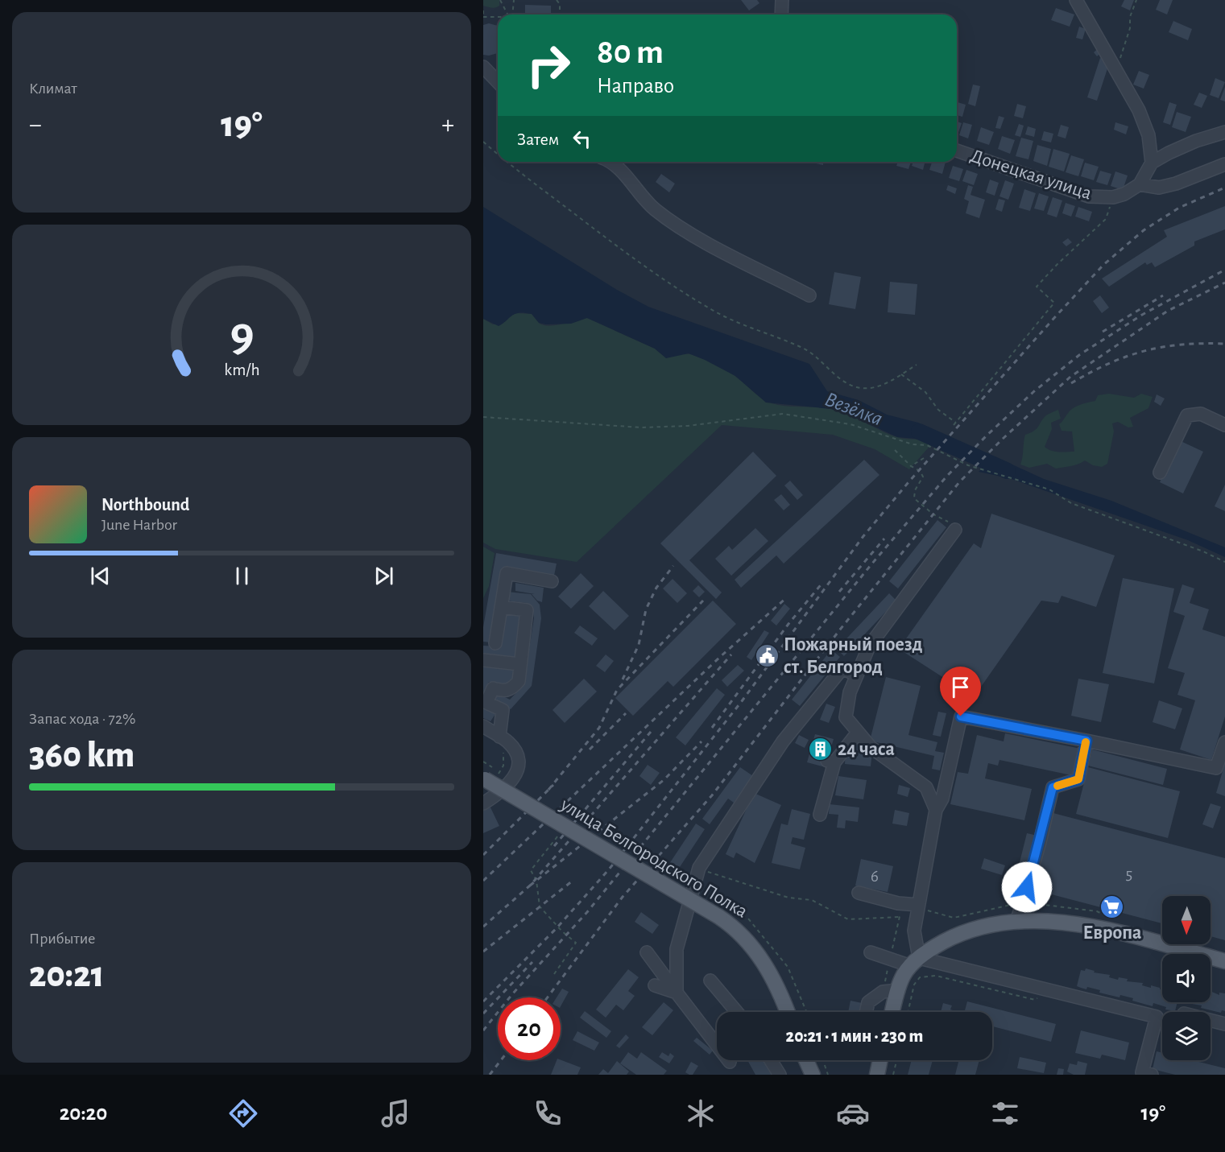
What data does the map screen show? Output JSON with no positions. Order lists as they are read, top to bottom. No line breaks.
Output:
{"streets":{"main road":["улица Белгородского Полка"],"street":["Донецкая улица"]},"water":["Везёлка"],"places":{"public building":["Пожарный поезд ст. Белгород"],"building":["24 часа"],"supermarket":["Европа"]},"house_numbers":["5","6"],"north":"bottom","page":{"tile":["Климат",["Запас хода · 72%","360 km"],["Прибытие","20:21"]],"turn":["80 m","Направо"],"heat":["−","19°","+"],"then":"Затем","song":["Northbound","June Harbor"],"limit":"20","trip":"20:21 · 1 мин · 230 m","tabs":["20:20","19°"],"gauge":["9","km/h"]}}
